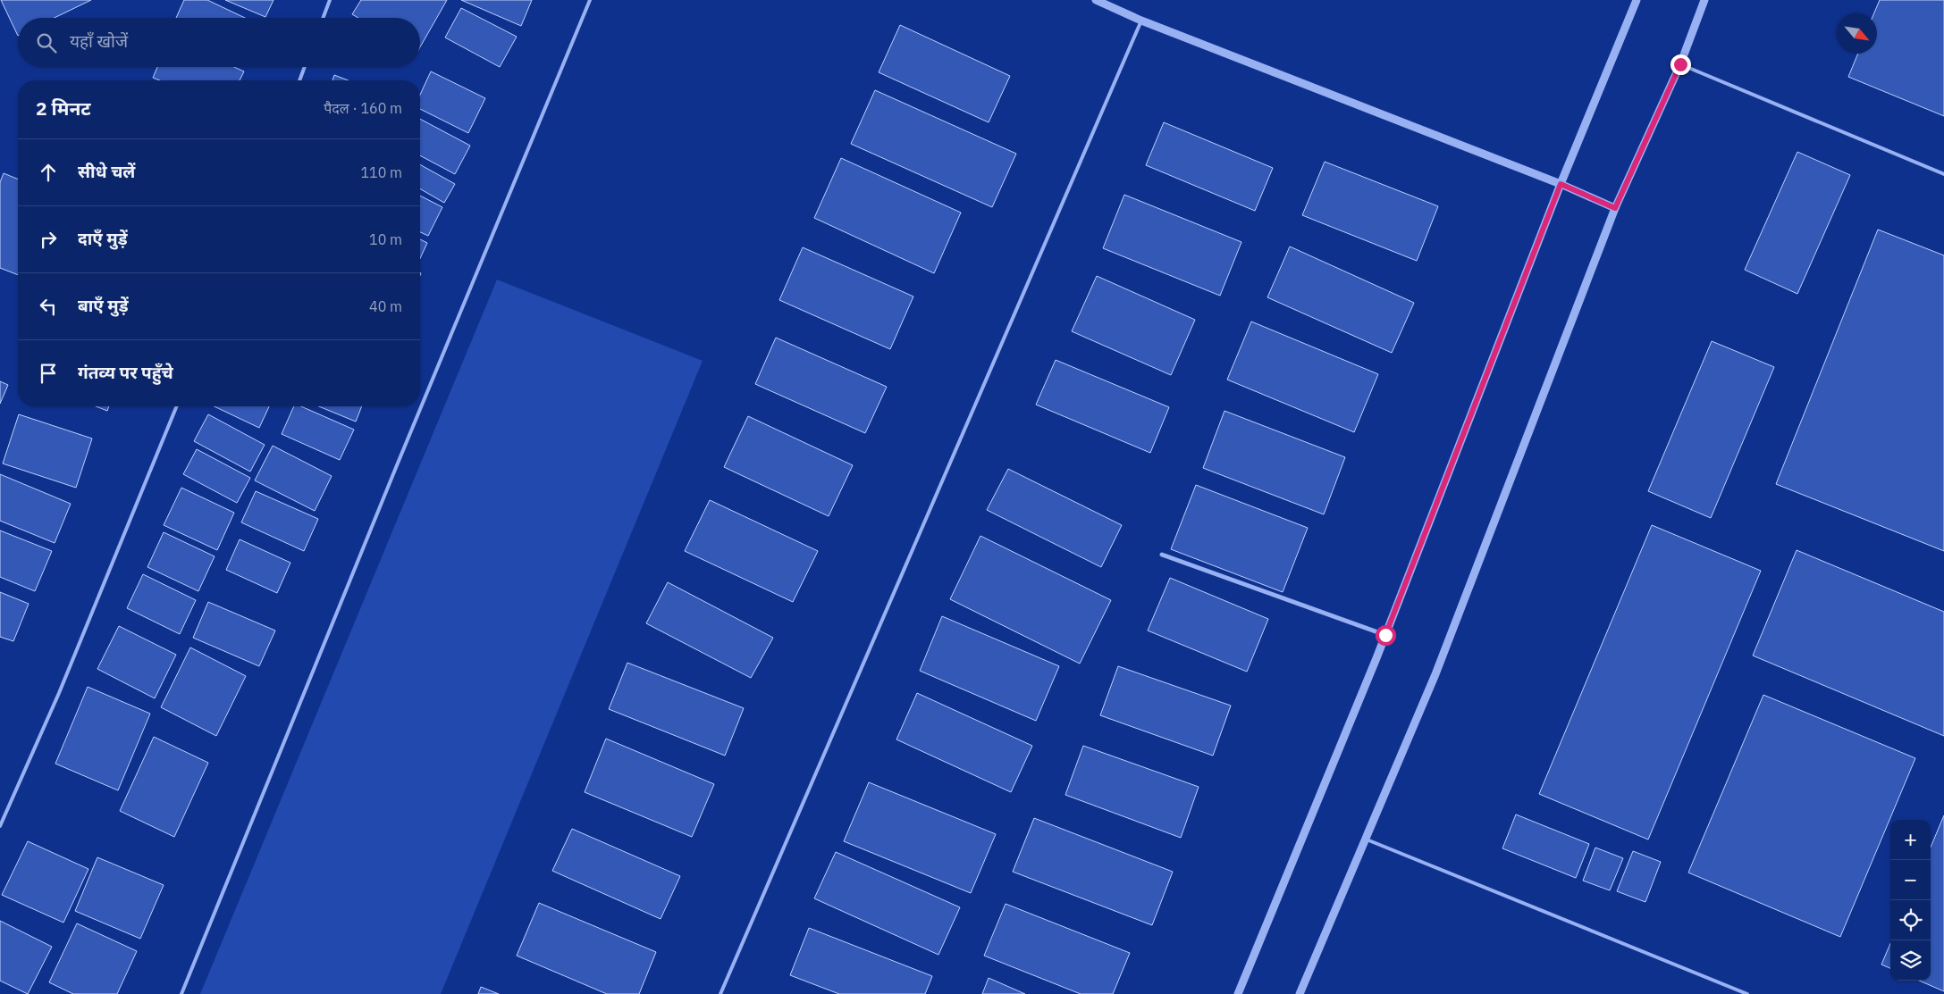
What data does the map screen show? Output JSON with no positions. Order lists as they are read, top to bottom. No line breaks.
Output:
{"north":"bottom right","page":{"search":"यहाँ खोजें","heading":["2 मिनट","पैदल · 160 m"],"list":[["सीधे चलें","110 m"],["दाएँ मुड़ें","10 m"],["बाएँ मुड़ें","40 m"],"गंतव्य पर पहुँचे"],"map_buttons":["+","−"]}}
